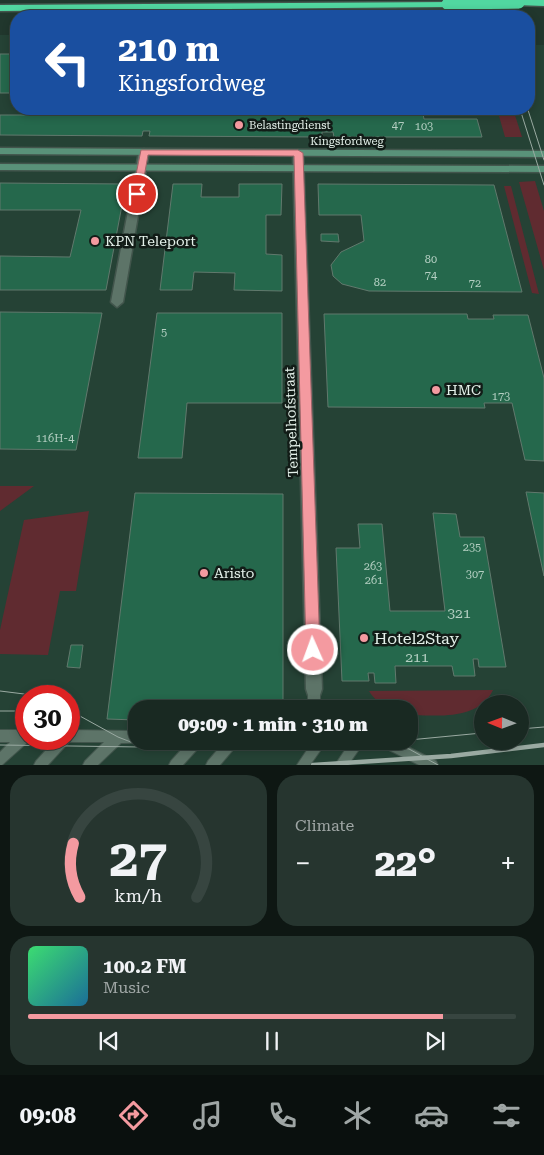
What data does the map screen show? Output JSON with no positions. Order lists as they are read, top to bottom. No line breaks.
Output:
{"streets":{"street":["Kingsfordweg","Tempelhofstraat"]},"crossings":[["Kingsfordweg","Tempelhofstraat"]],"places":["Belastingdienst","KPN Teleport","HMC","Aristo","Hotel2Stay"],"house_numbers":["47","103","80","74","82","72","5","173","116H-4","235","263","307","261","321","211"],"north":"left","page":{"turn":["210 m","Kingsfordweg"],"limit":"30","trip":"09:09 · 1 min · 310 m","tile":"Climate","heat":["−","22°","+"],"song":["100.2 FM","Music"],"tabs":"09:08","gauge":["27","km/h"]}}
